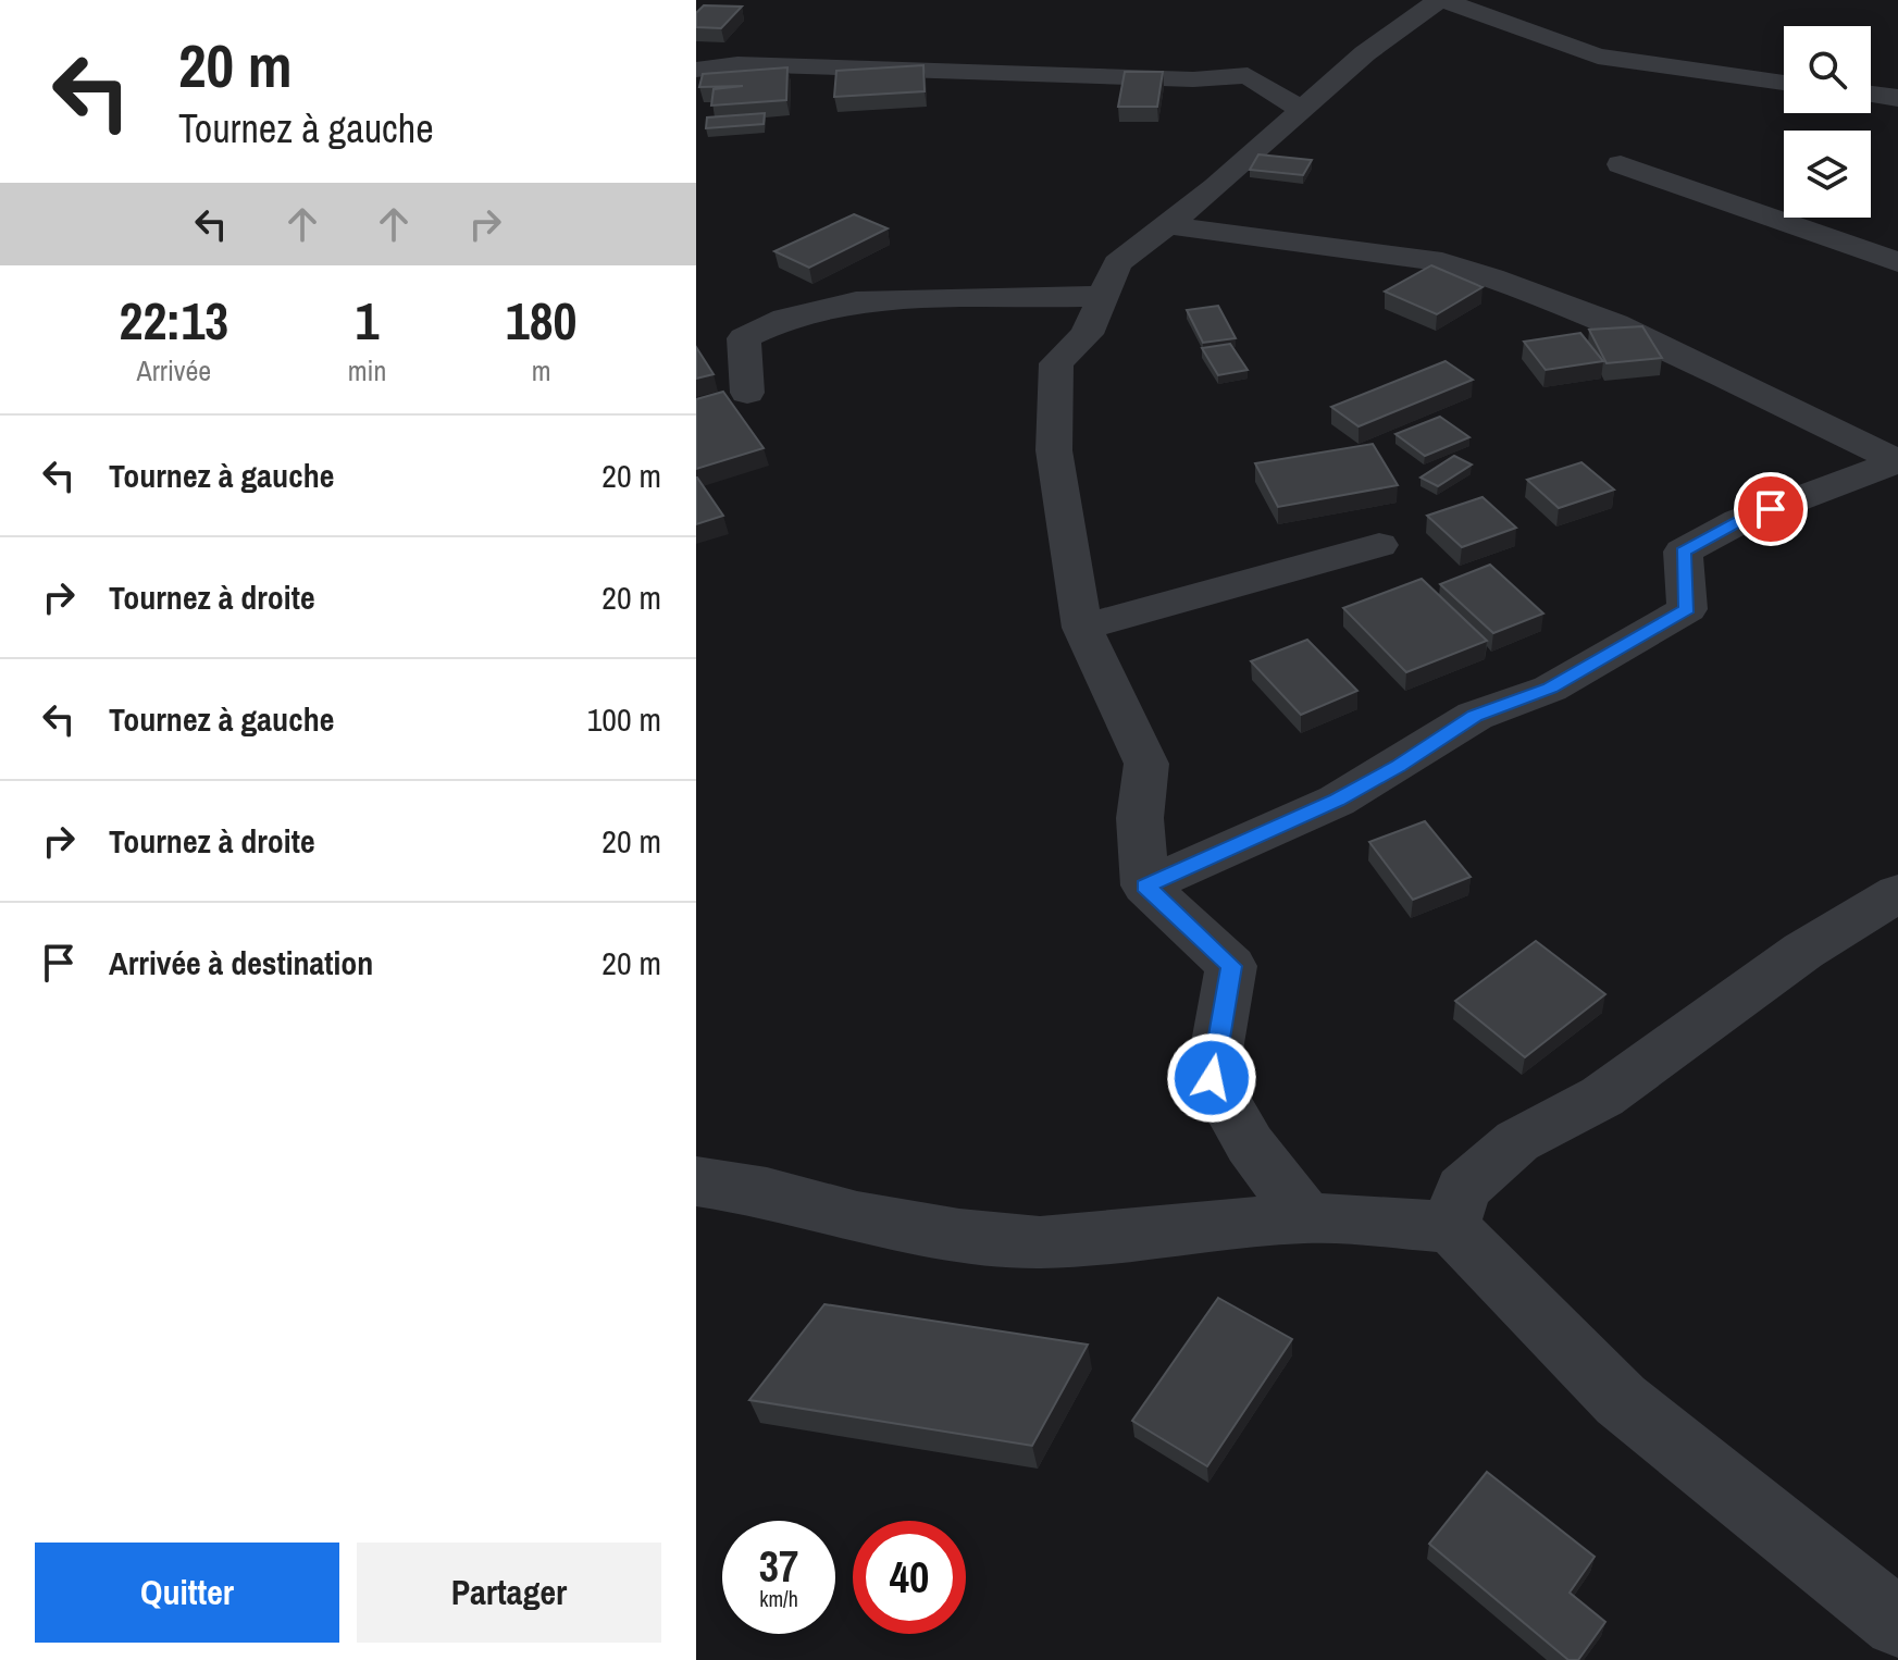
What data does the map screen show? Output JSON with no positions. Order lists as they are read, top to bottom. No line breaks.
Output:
{"page":{"turn":["20 m","Tournez à gauche"],"eta":["22:13","Arrivée","1","min","180","m"],"list":[{"name":"Tournez à gauche","value":"20 m"},{"name":"Tournez à droite","value":"20 m"},{"name":"Tournez à gauche","value":"100 m"},{"name":"Tournez à droite","value":"20 m"},{"name":"Arrivée à destination","value":"20 m"}],"speed":"37 km/h","limit":"40","buttons":["Quitter","Partager"]}}
